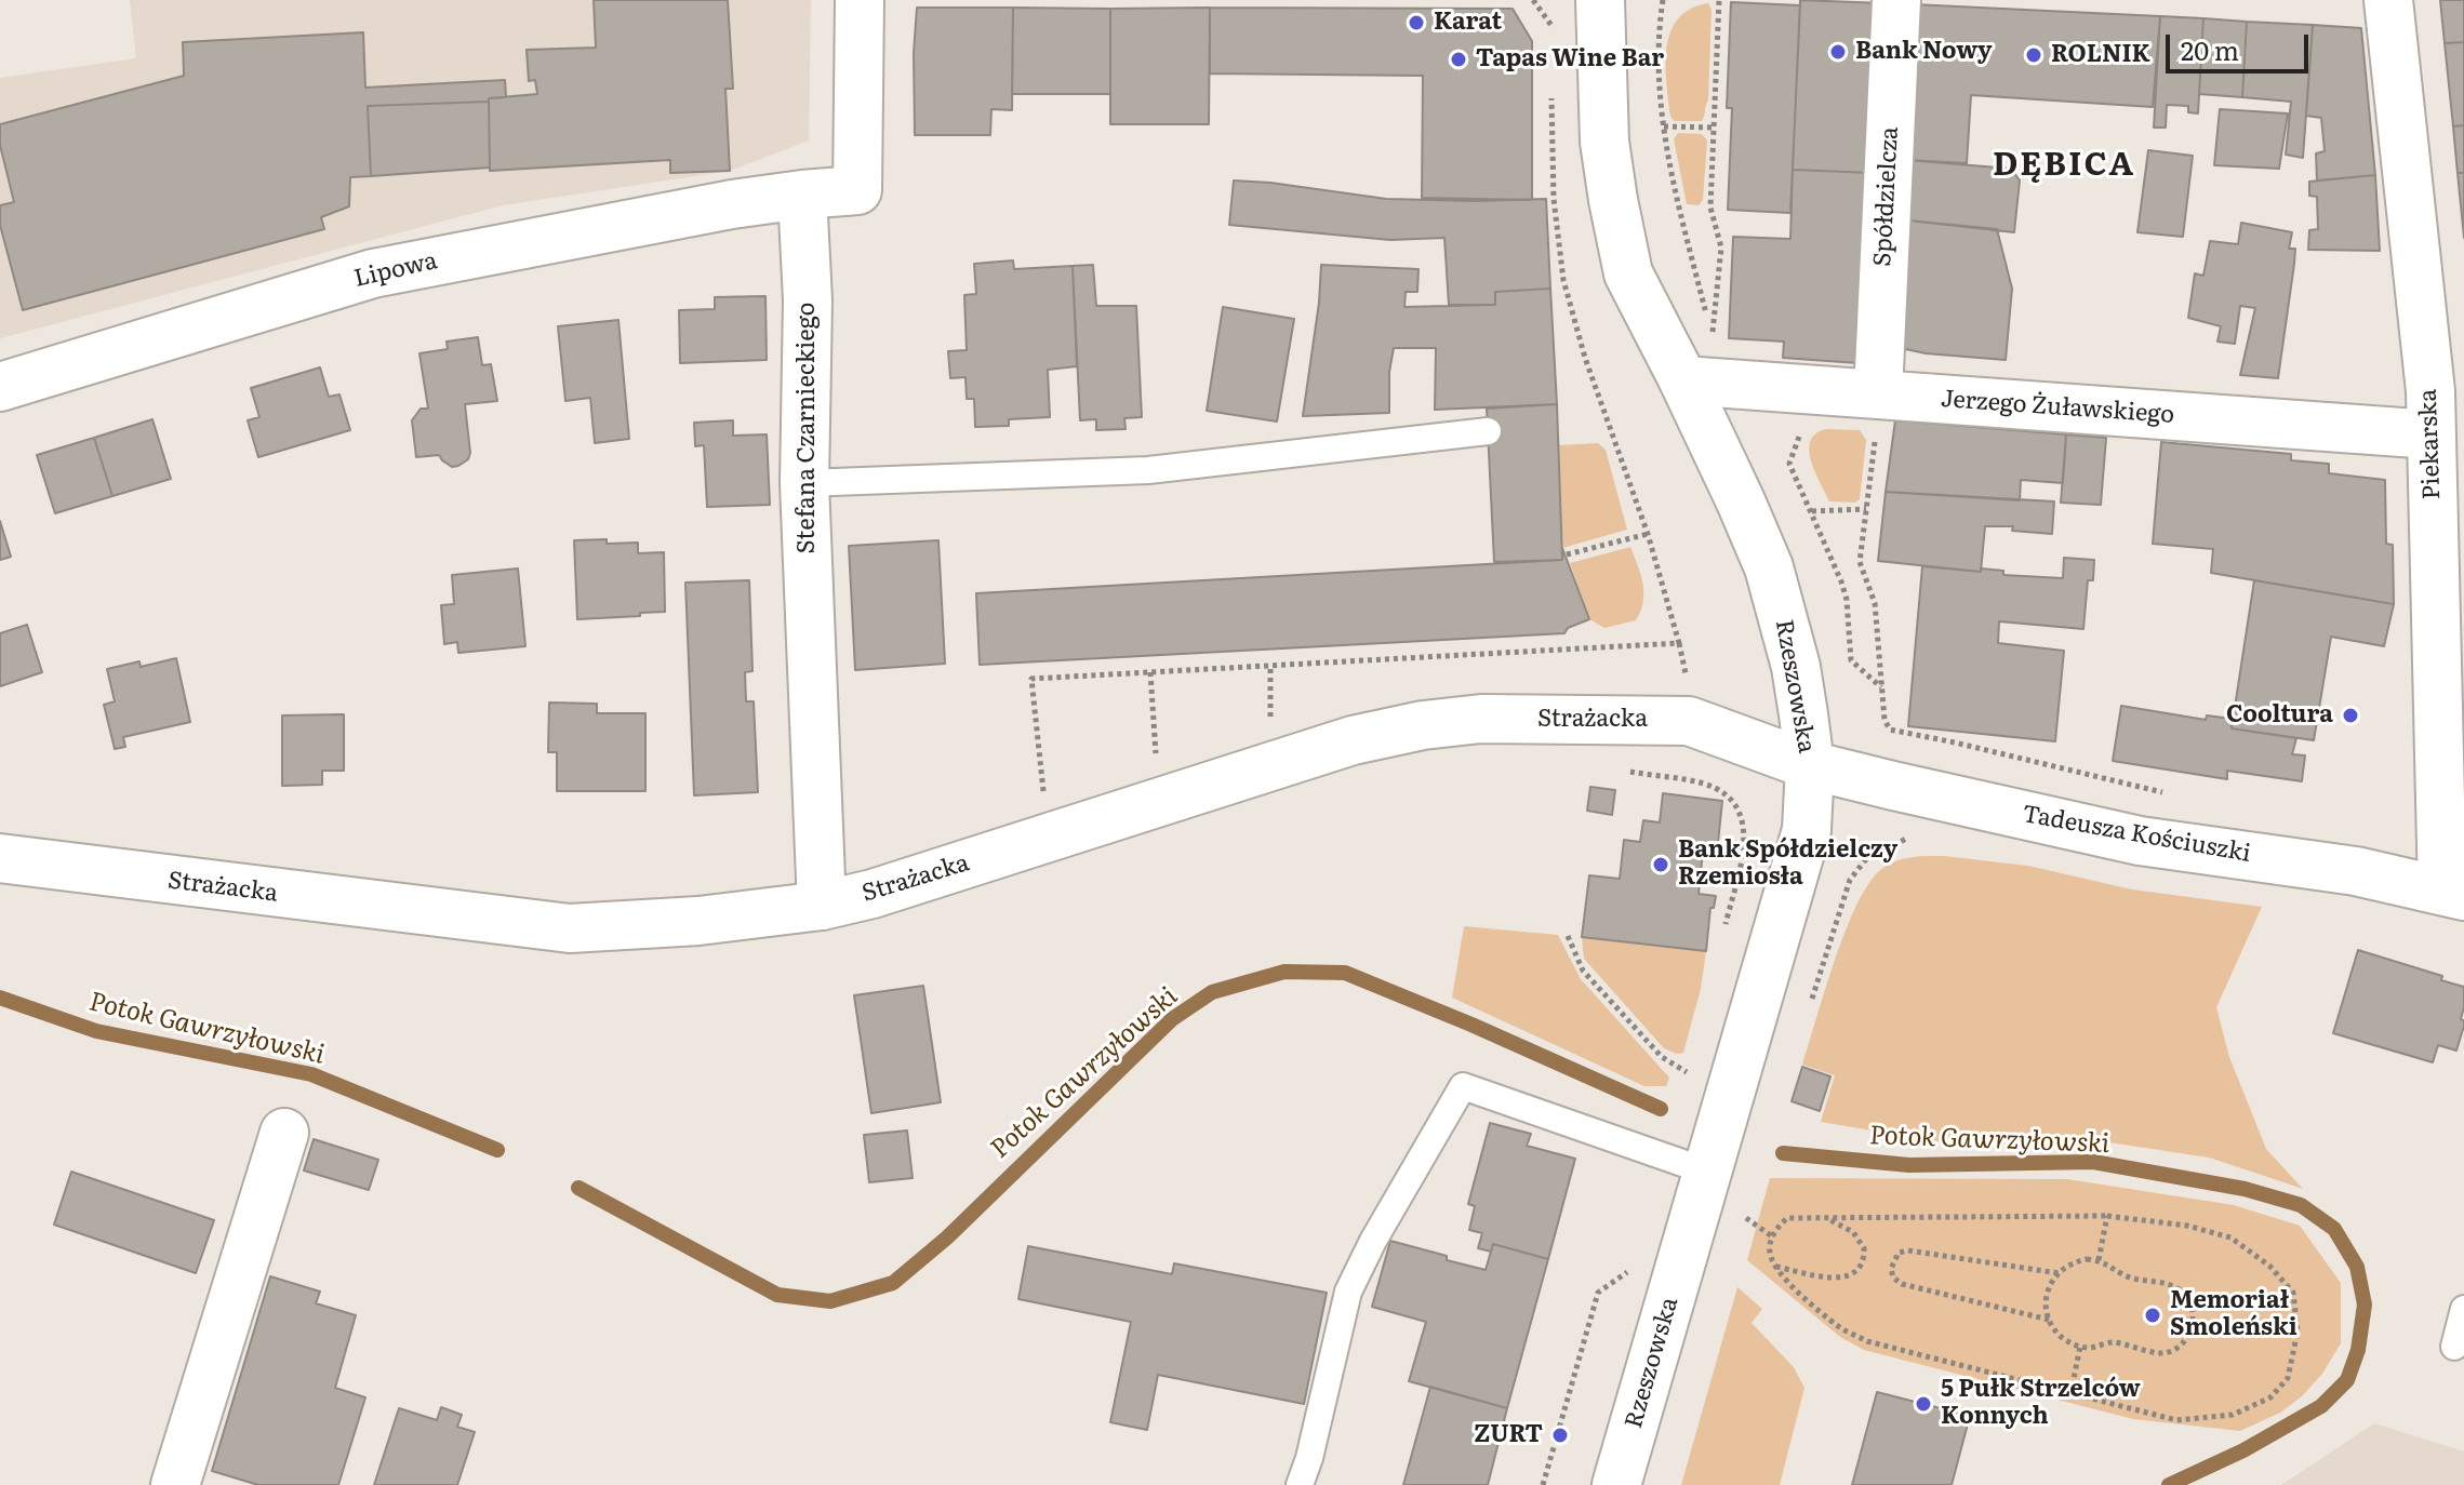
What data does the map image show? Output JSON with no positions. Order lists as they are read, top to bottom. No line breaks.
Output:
{"streets":{"street":["Spółdzielcza","Lipowa","Jerzego Żuławskiego","Stefana Czarnieckiego","Piekarska","Rzeszowska","Strażacka","Tadeusza Kościuszki"]},"crossings":[["Spółdzielcza","Jerzego Żuławskiego"],["Lipowa","Stefana Czarnieckiego"],["Jerzego Żuławskiego","Piekarska"],["Jerzego Żuławskiego","Rzeszowska"],["Stefana Czarnieckiego","Strażacka"],["Piekarska","Tadeusza Kościuszki"],["Rzeszowska","Strażacka"],["Rzeszowska","Tadeusza Kościuszki"],["Strażacka","Tadeusza Kościuszki"]],"districts":["DĘBICA"],"water":["Potok Gawrzyłowski"],"places":["Karat","Bank Nowy","ROLNIK","Tapas Wine Bar","Cooltura","Bank Spółdzielczy Rzemiosła","Memoriał Smoleński","5 Pułk Strzelców Konnych","ZURT"],"scale_bar":"20 m"}
